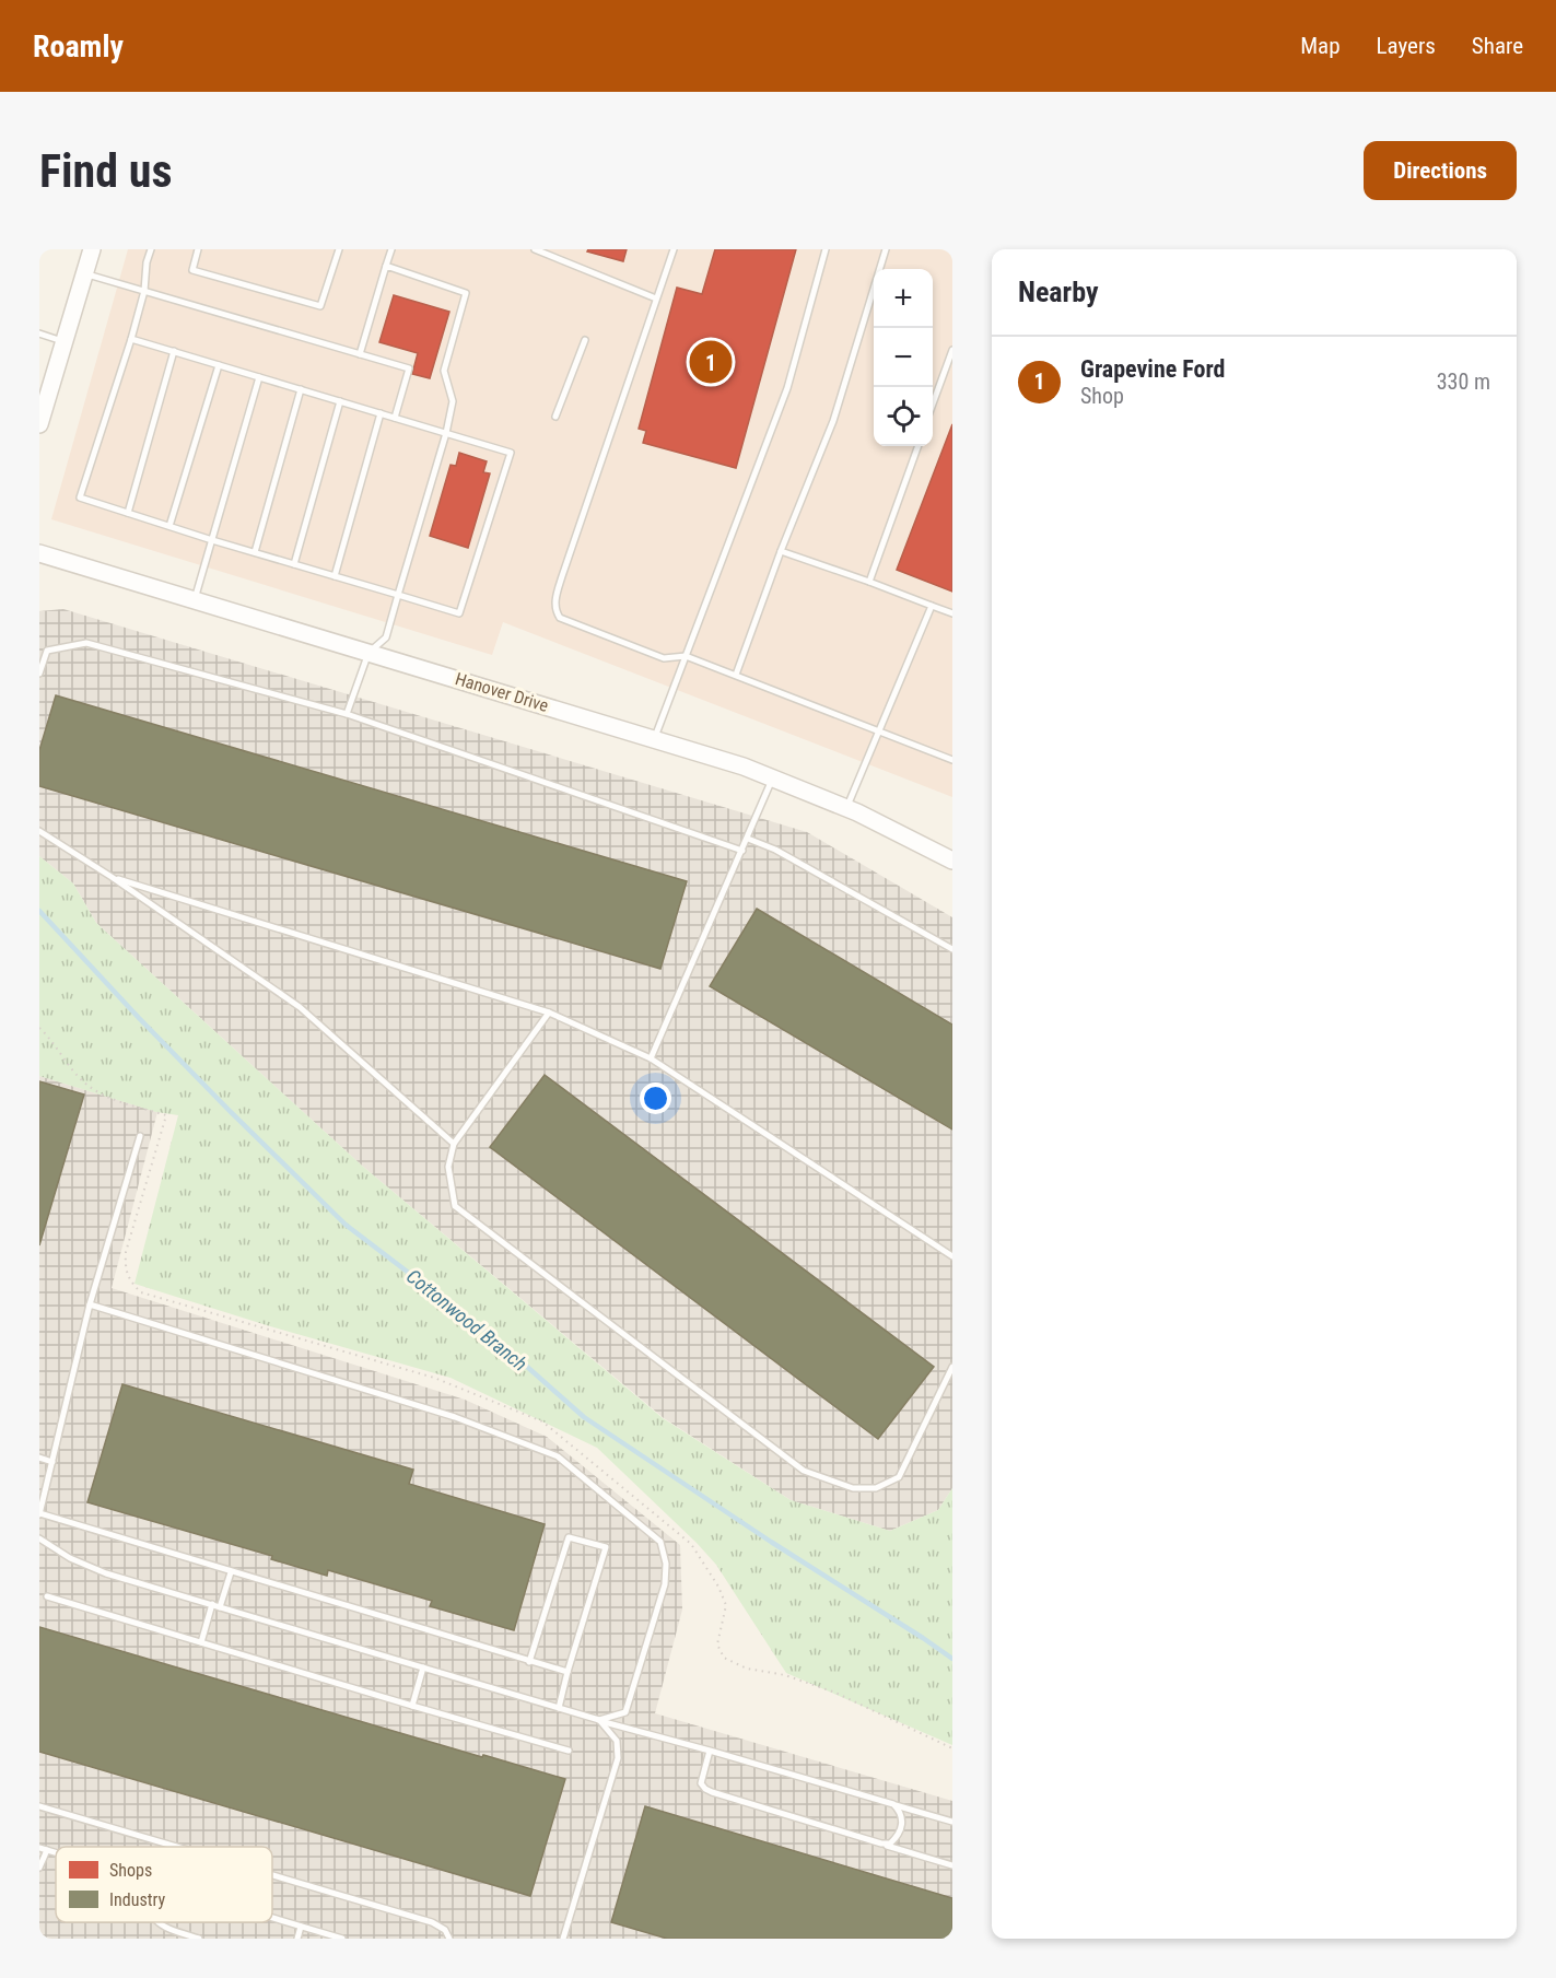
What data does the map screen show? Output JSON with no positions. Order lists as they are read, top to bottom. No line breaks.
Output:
{"streets":{"street":["Hanover Drive"]},"water":["Cottonwood Branch"],"legend":["Shops","Industry"],"page":{"header":"Roamly","nav":["Map","Layers","Share"],"buttons":"Directions","title":"Find us","heading":"Nearby","map_buttons":["+","−"],"list":[{"mark":"1","name":"Grapevine Ford","note":"Shop","value":"330 m"}],"pins":"1"}}
